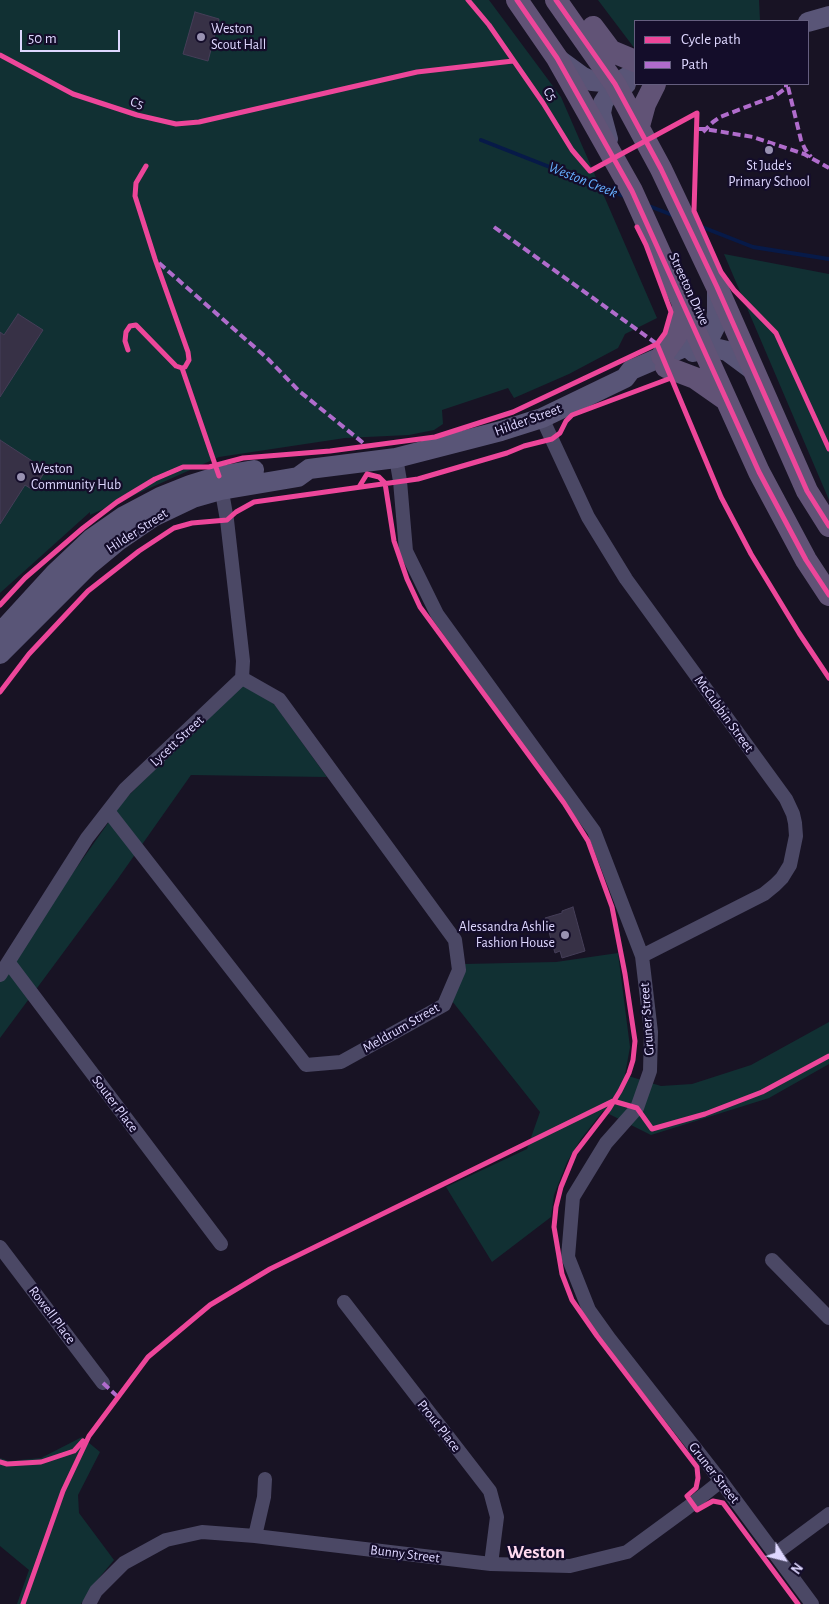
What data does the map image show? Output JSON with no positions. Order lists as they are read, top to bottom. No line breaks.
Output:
{"streets":{"main road":["Streeton Drive"],"street":["Hilder Street","McCubbin Street","Lycett Street","Gruner Street","Meldrum Street","Souter Place","Rowell Place","Prout Place","Bunny Street"],"cycle path":["C5"]},"crossings":[["Streeton Drive","Hilder Street"],["Hilder Street","McCubbin Street"],["Hilder Street","Gruner Street"],["McCubbin Street","Gruner Street"],["Lycett Street","Meldrum Street"],["Lycett Street","Souter Place"],["Gruner Street","Bunny Street"],["Prout Place","Bunny Street"]],"districts":["Weston"],"water":["Weston Creek"],"places":["Weston Scout Hall","St Jude's Primary School","Weston Community Hub","Alessandra Ashlie Fashion House"],"legend":["Cycle path","Path"],"scale_bar":"50 m","north":"bottom right"}
